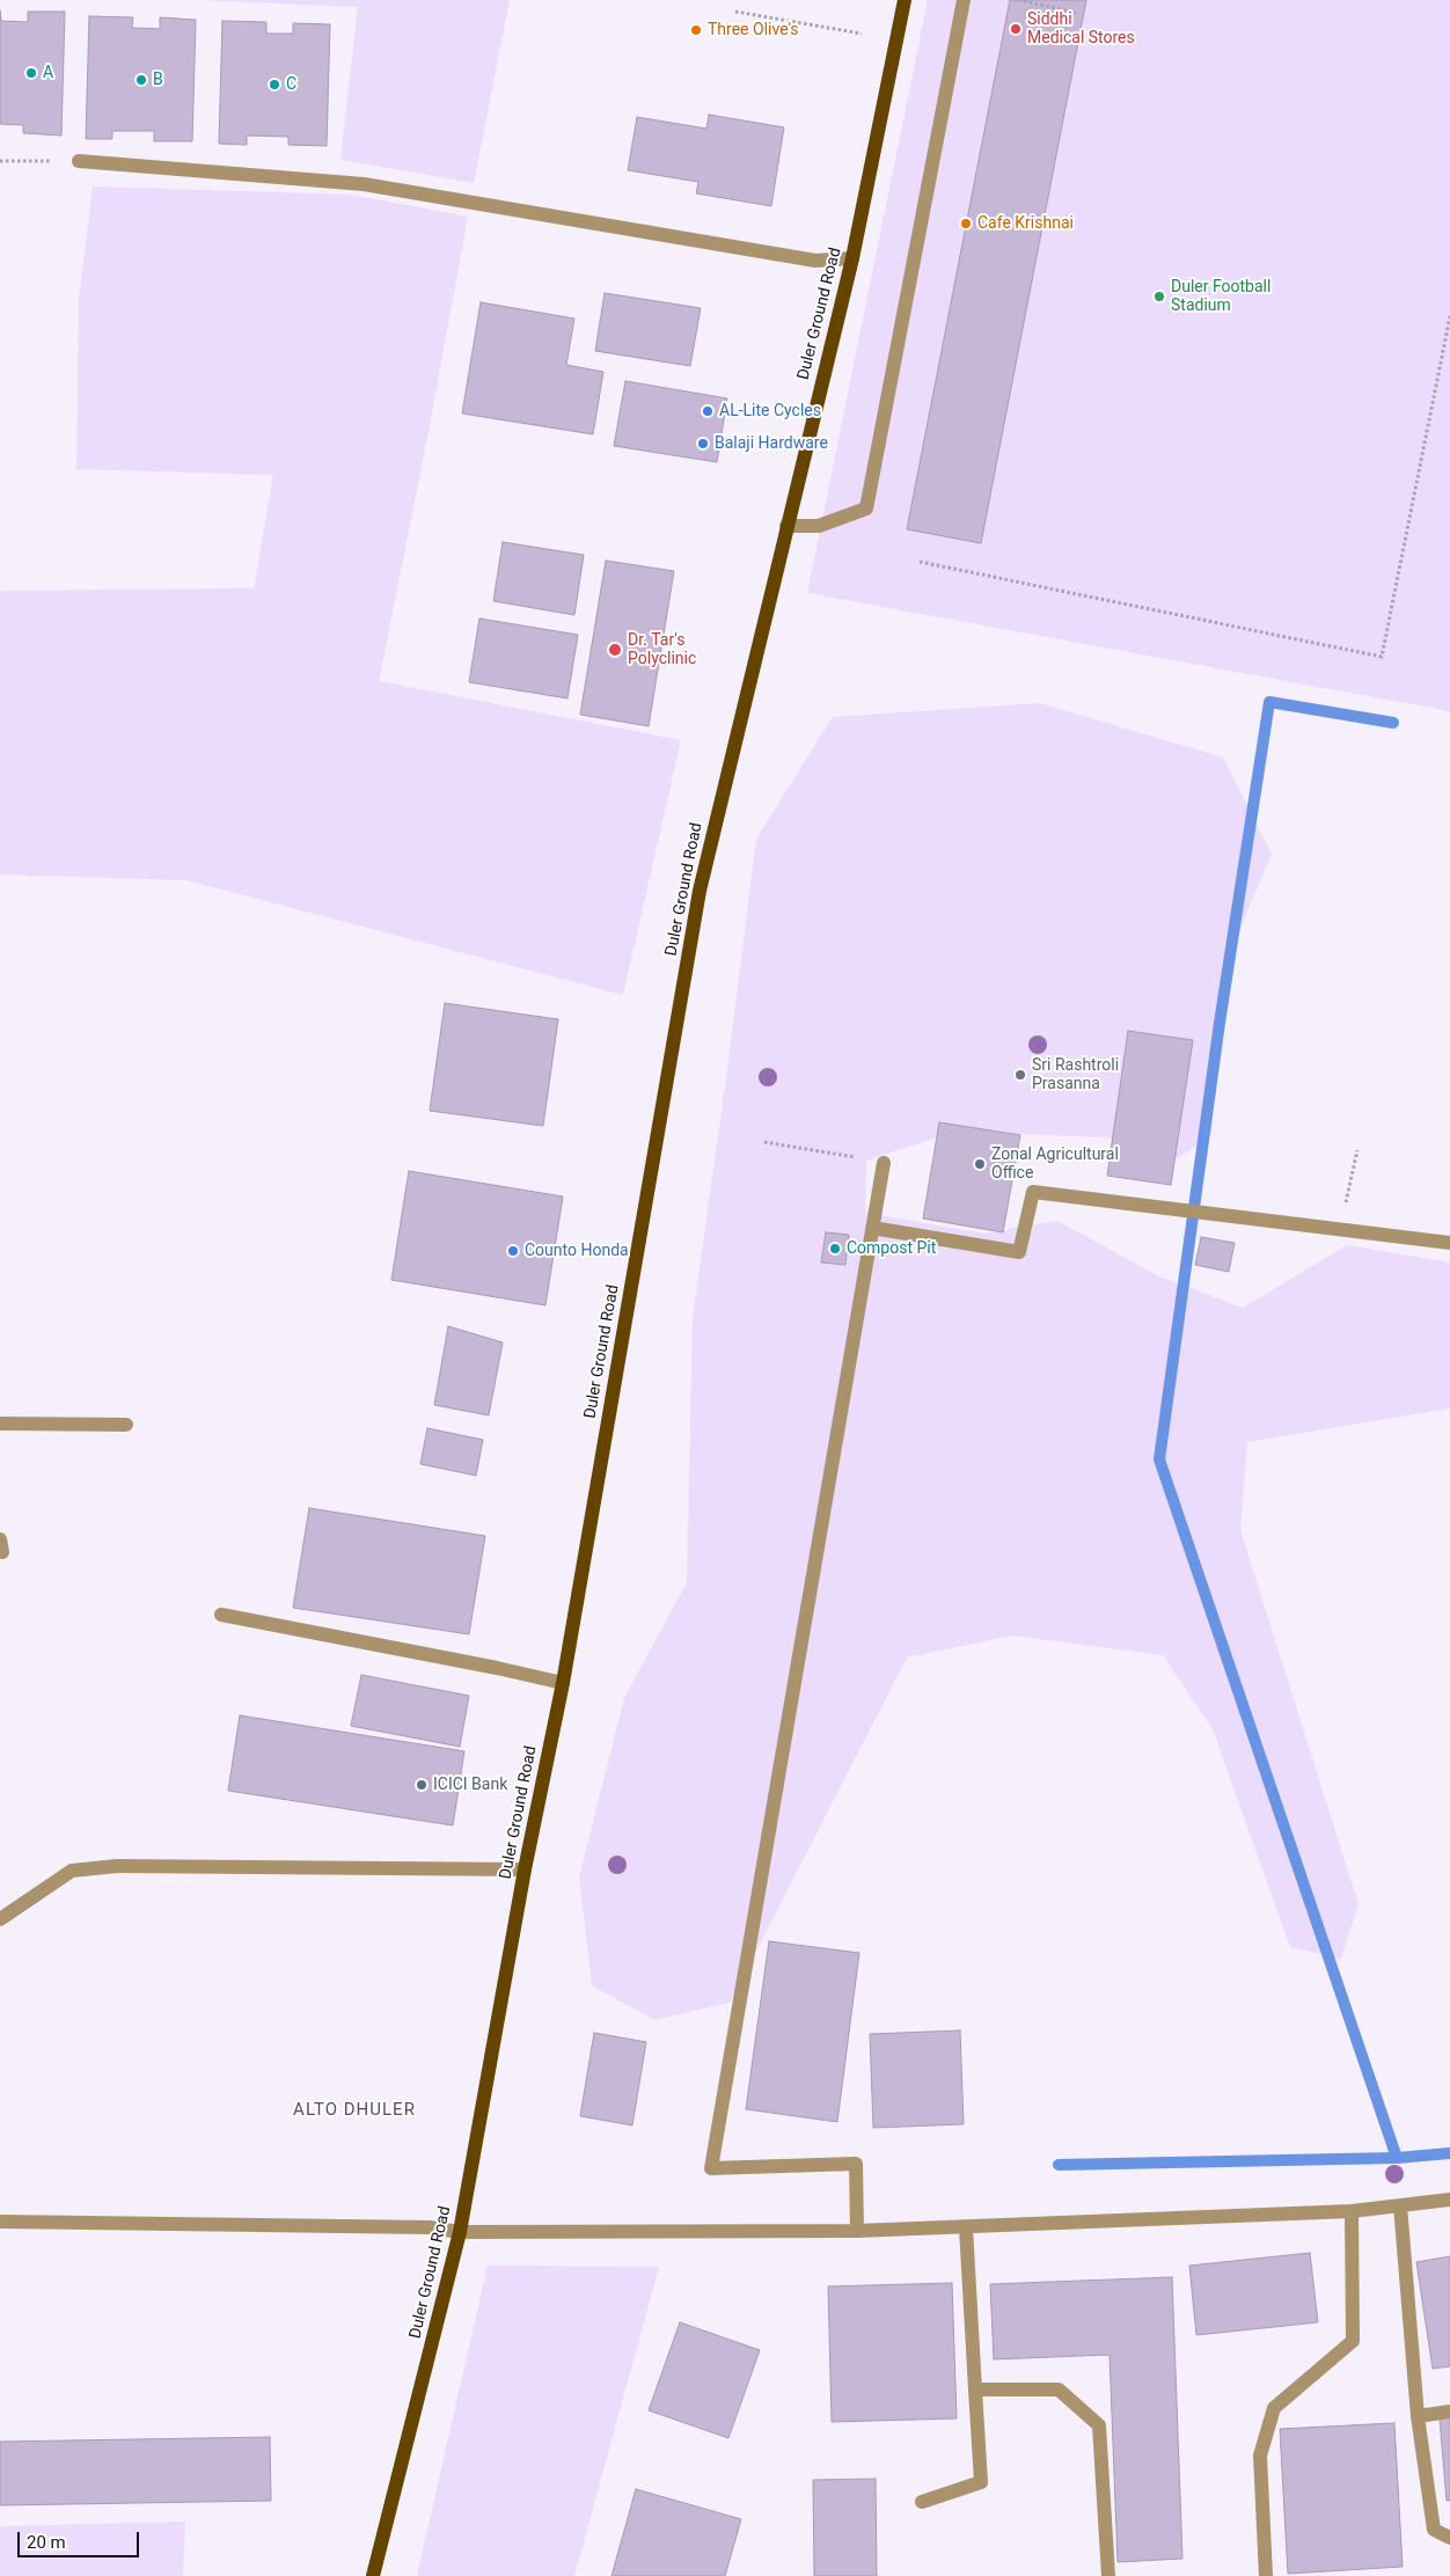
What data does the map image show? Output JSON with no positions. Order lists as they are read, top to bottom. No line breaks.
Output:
{"streets":{"main road":["Duler Ground Road"]},"districts":["ALTO DHULER"],"places":["Siddhi Medical Stores","Three Olive's","A","B","C","Cafe Krishnai","Duler Football Stadium","AL-Lite Cycles","Balaji Hardware","Dr. Tar's Polyclinic","Sri Rashtroli Prasanna","Zonal Agricultural Office","Compost Pit","Counto Honda","ICICI Bank"],"scale_bar":"20 m"}
